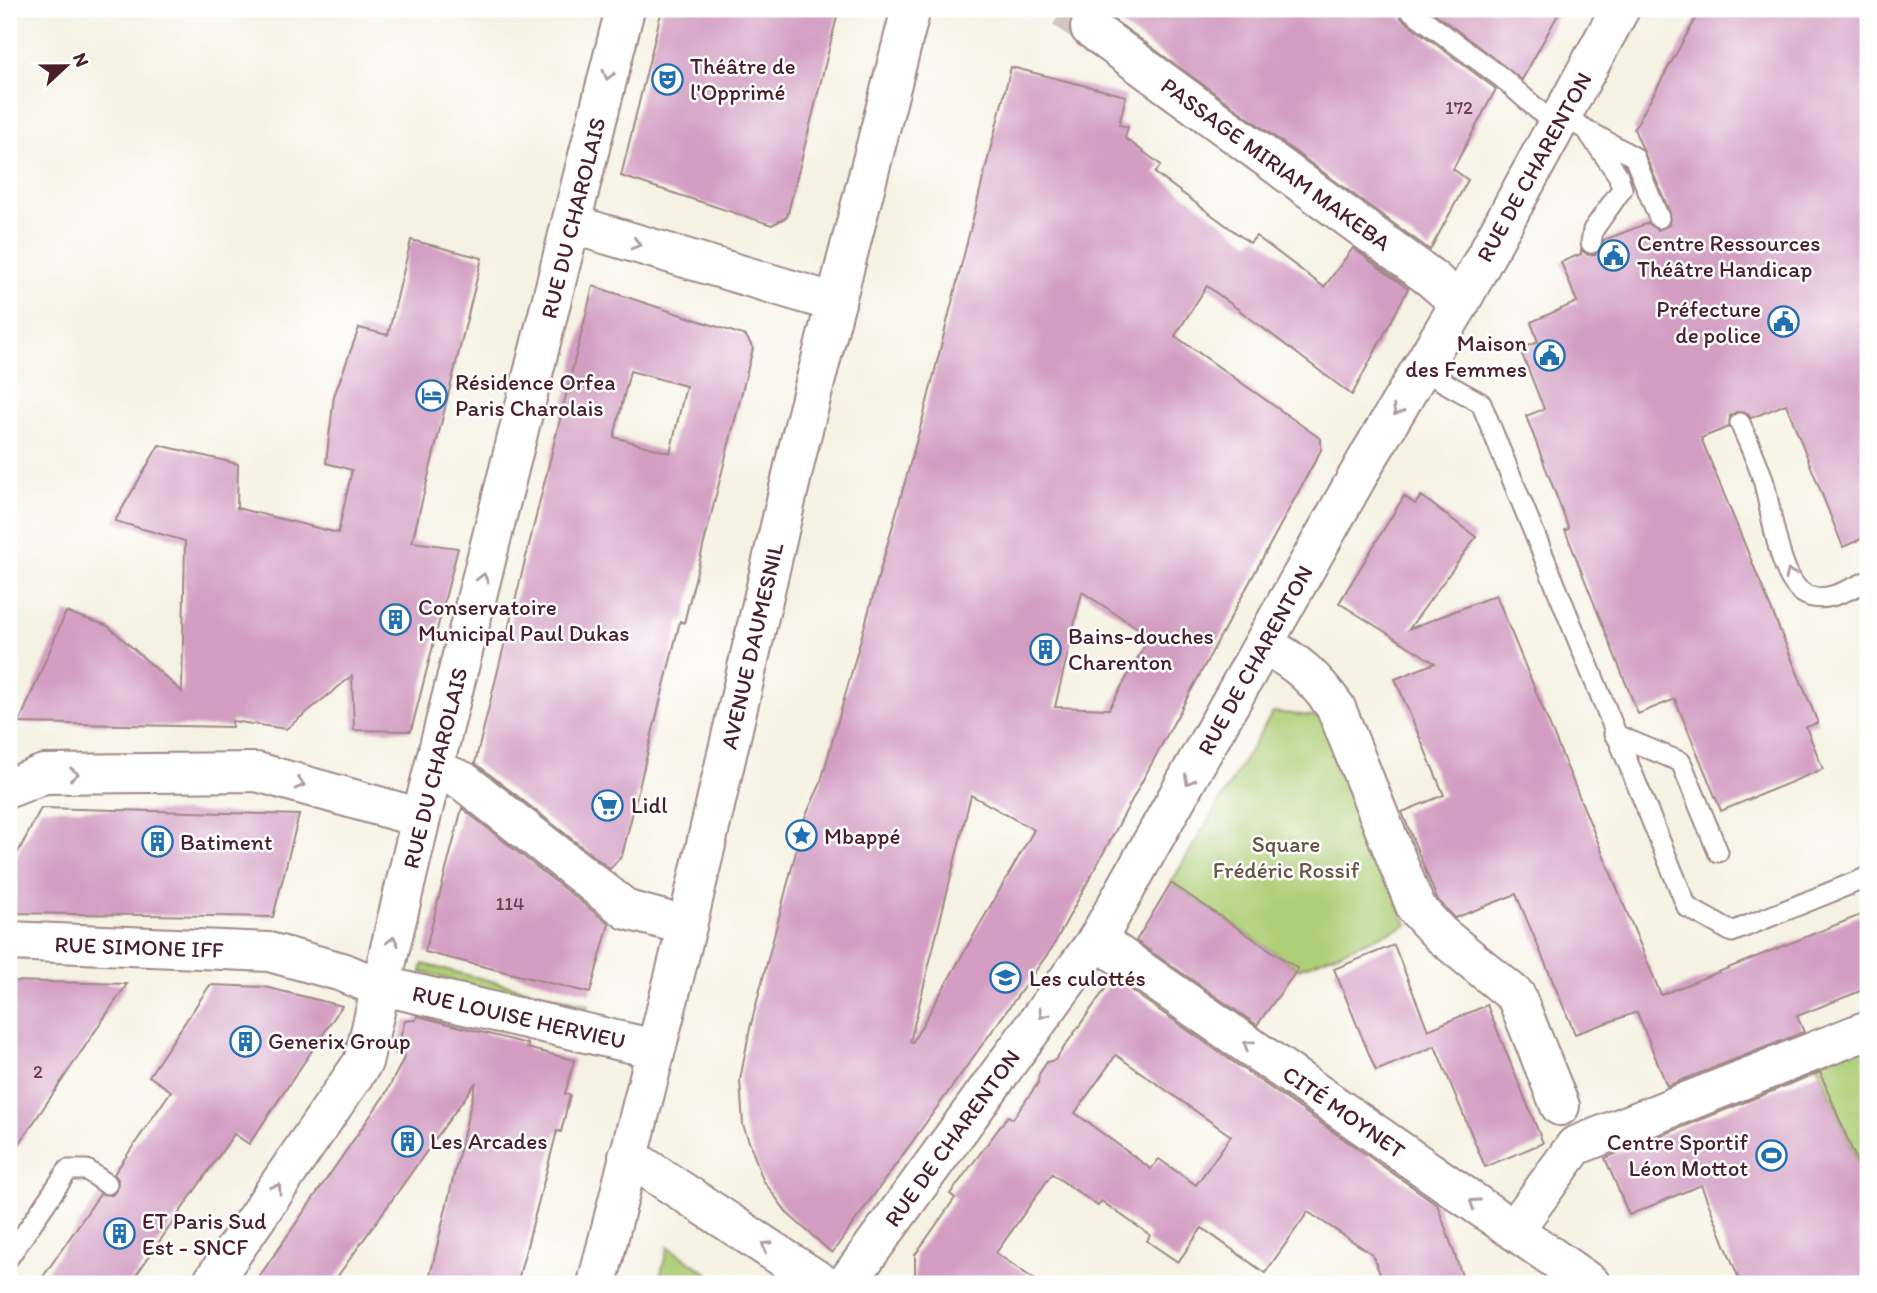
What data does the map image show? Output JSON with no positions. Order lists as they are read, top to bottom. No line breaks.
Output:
{"streets":{"street":["PASSAGE MIRIAM MAKEBA","RUE DE CHARENTON","RUE DU CHAROLAIS","AVENUE DAUMESNIL","RUE SIMONE IFF","RUE LOUISE HERVIEU","CITÉ MOYNET"]},"crossings":[["PASSAGE MIRIAM MAKEBA","RUE DE CHARENTON"],["RUE DE CHARENTON","CITÉ MOYNET"],["RUE DU CHAROLAIS","RUE SIMONE IFF"],["RUE DU CHAROLAIS","RUE LOUISE HERVIEU"],["AVENUE DAUMESNIL","RUE LOUISE HERVIEU"],["RUE SIMONE IFF","RUE LOUISE HERVIEU"]],"one_way":["RUE DE CHARENTON","CITÉ MOYNET"],"parks":["Square Frédéric Rossif"],"places":{"theatre":["Théâtre de l'Opprimé"],"public building":["Centre Ressources Théâtre Handicap","Préfecture de police","Maison des Femmes"],"hotel":["Résidence Orfea Paris Charolais"],"building":["Conservatoire Municipal Paul Dukas","Bains-douches Charenton","Batiment","Generix Group","Les Arcades","ET Paris Sud Est - SNCF"],"supermarket":["Lidl"],"place":["Mbappé"],"school or university":["Les culottés"],"sports":["Centre Sportif Léon Mottot"]},"house_numbers":["172","114","2"],"north":"right"}
